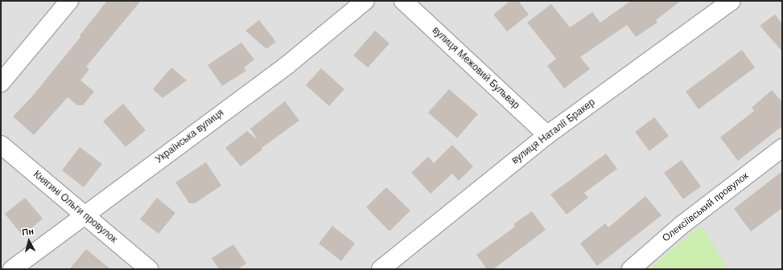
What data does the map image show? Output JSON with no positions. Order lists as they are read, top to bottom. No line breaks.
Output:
{"streets":{"street":["вулиця Межовий Бульвар","вулиця Наталії Бракер","Українська вулиця","Княгині Ольги провулок","Олексіївський провулок"]},"crossings":[["вулиця Межовий Бульвар","вулиця Наталії Бракер"],["Українська вулиця","Княгині Ольги провулок"]],"north":"top"}
